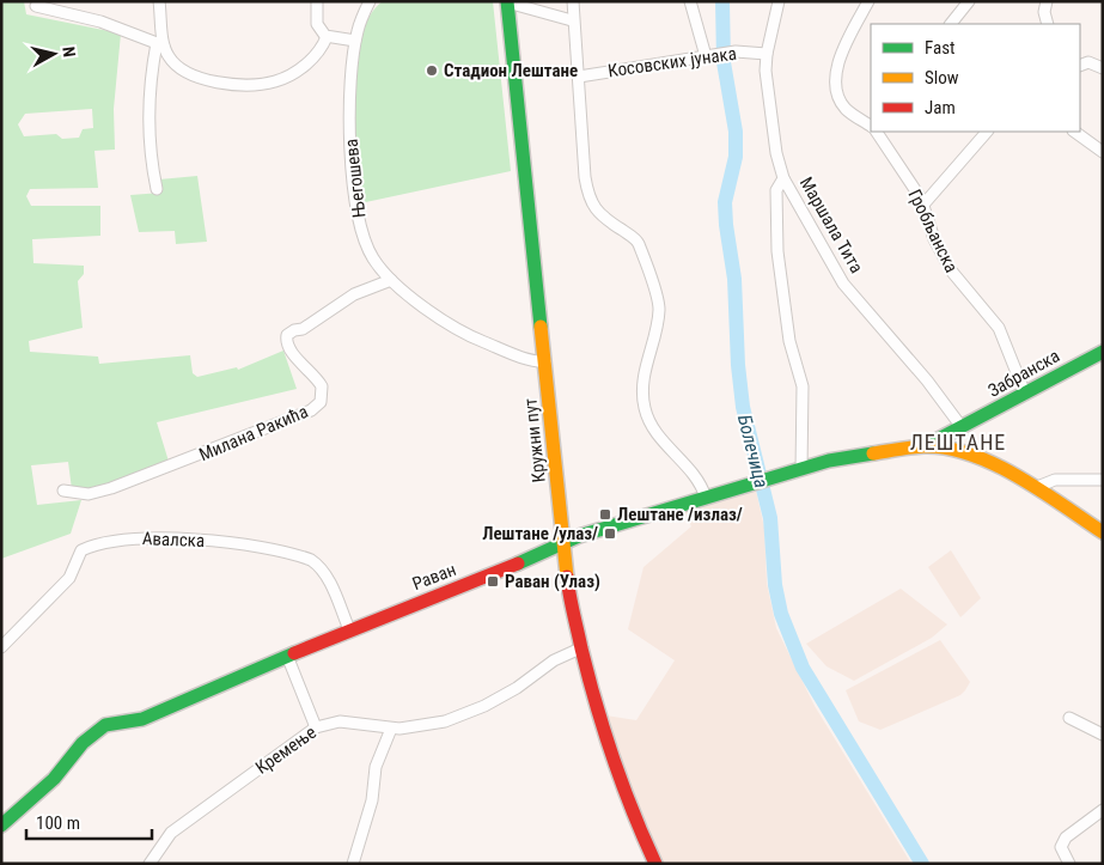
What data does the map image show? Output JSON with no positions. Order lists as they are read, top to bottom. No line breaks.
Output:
{"streets":{"street":["Косовских јунака","Његошева","Маршала Тита","Гробљанска","Забранска","Милана Ракића","Кружни пут","Авалска","Раван","Кремење"]},"crossings":[["Косовских јунака","Маршала Тита"],["Његошева","Милана Ракића"],["Његошева","Кружни пут"],["Маршала Тита","Забранска"],["Маршала Тита","Раван"],["Гробљанска","Забранска"],["Забранска","Раван"],["Кружни пут","Раван"],["Кружни пут","Кремење"],["Авалска","Раван"]],"districts":["ЛЕШТАНЕ"],"water":["Болечица"],"places":{"other":["Стадион Лештане"],"transit":["Лештане /излаз/","Лештане /улаз/","Раван (Улаз)"]},"legend":["Fast","Slow","Jam"],"scale_bar":"100 m","north":"right"}
